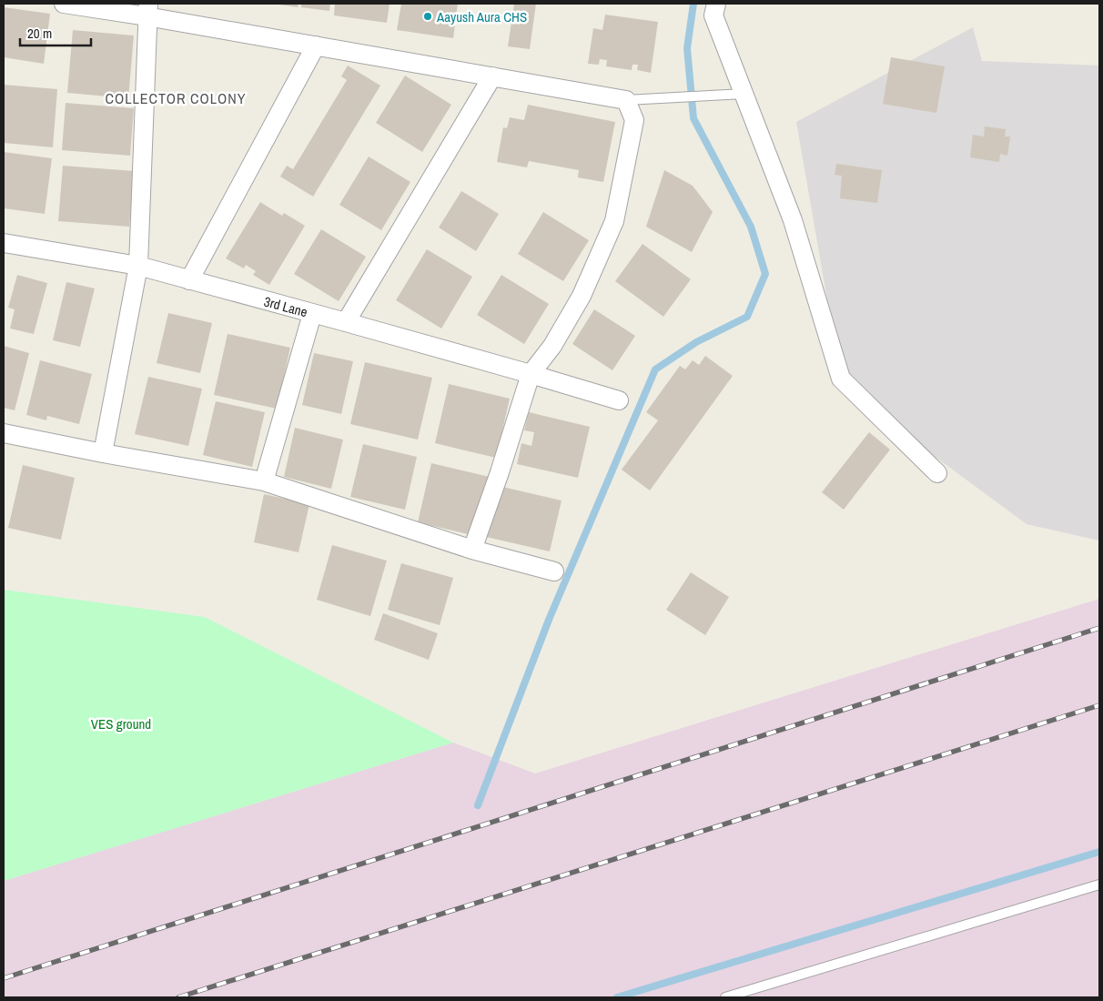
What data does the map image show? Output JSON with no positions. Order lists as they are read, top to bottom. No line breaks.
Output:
{"streets":{"street":["3rd Lane"]},"districts":["COLLECTOR COLONY"],"parks":["VES ground"],"places":["Aayush Aura CHS"],"scale_bar":"20 m"}
